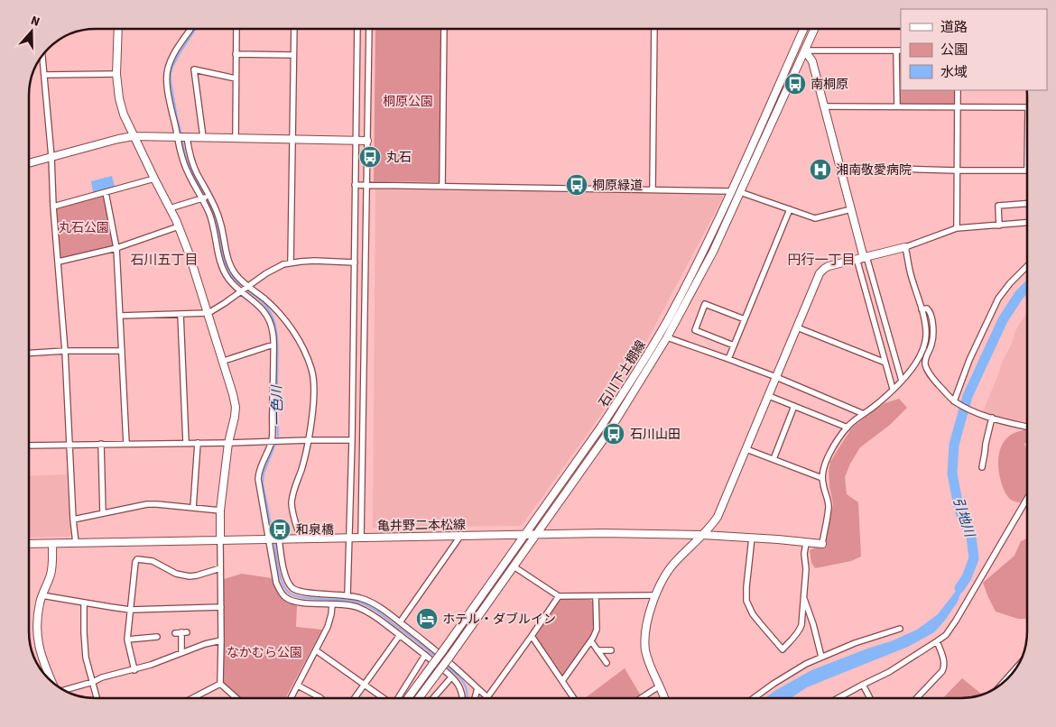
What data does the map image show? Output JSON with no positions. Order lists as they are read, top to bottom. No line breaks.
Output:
{"streets":{"street":["石川下土棚線","亀井野二本松線"]},"crossings":[["石川下土棚線","亀井野二本松線"]],"districts":["石川五丁目","円行一丁目"],"water":["一色川","引地川"],"parks":["桐原公園","丸石公園","なかむら公園"],"places":{"bus stop":["南桐原","丸石","桐原緑道","石川山田","和泉橋"],"hospital":["湘南敬愛病院"],"hotel":["ホテル・ダブルイン"]},"legend":["道路","公園","水域"],"north":"top"}
